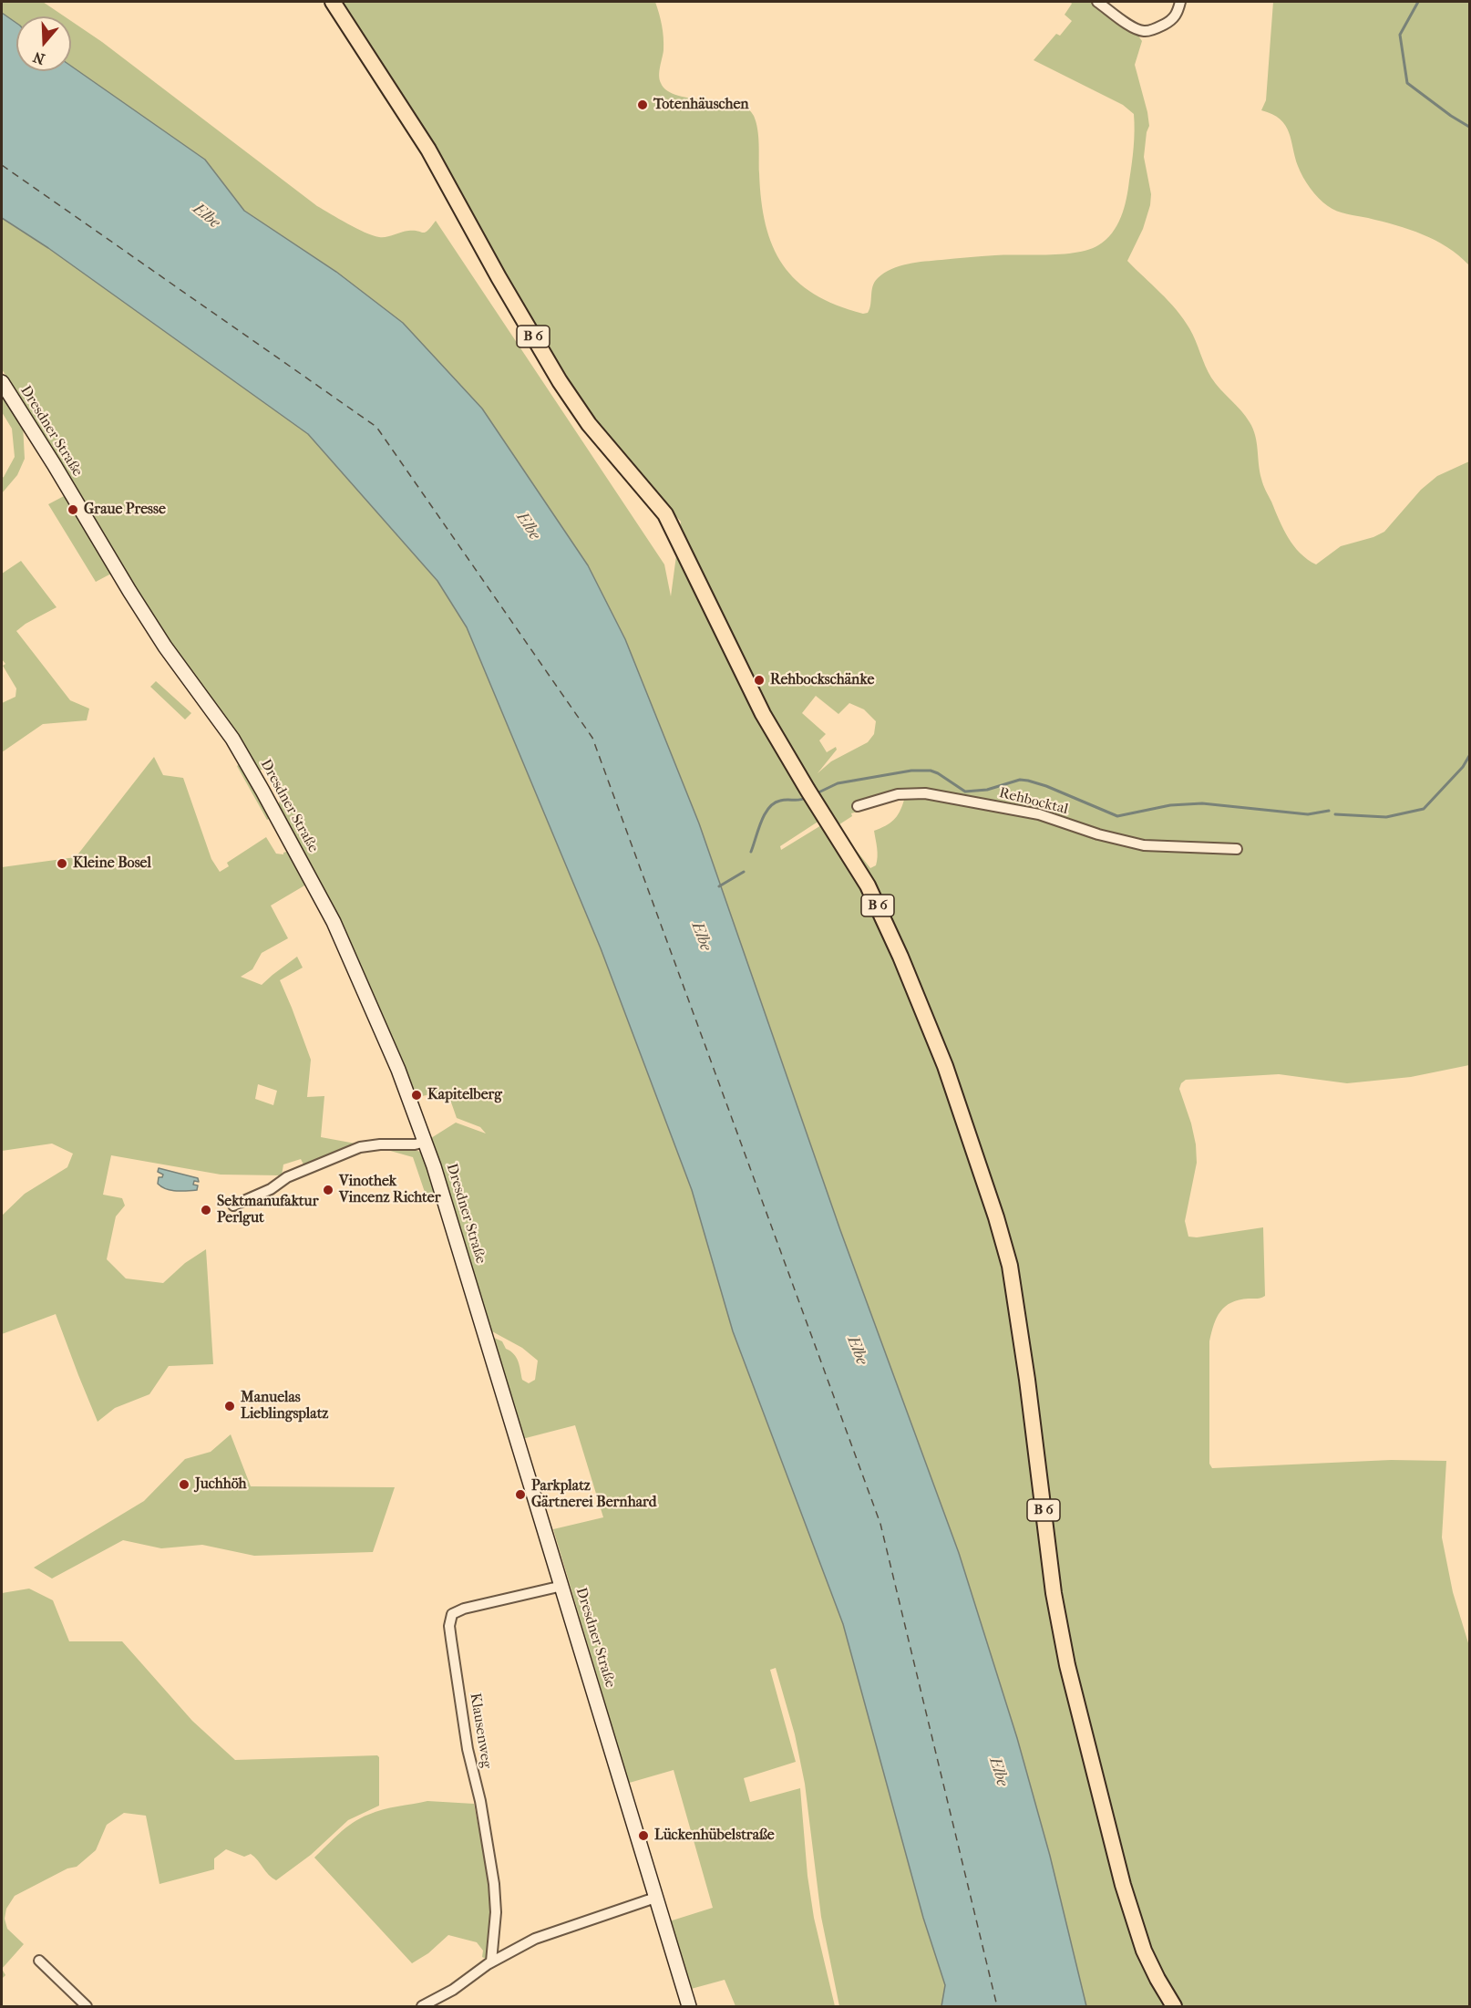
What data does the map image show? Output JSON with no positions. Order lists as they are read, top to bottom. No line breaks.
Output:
{"streets":{"main road":["B 6","Dresdner Straße"],"street":["Rehbocktal","Klausenweg"]},"crossings":[["Dresdner Straße","Klausenweg"]],"water":["Elbe"],"places":["Totenhäuschen","Graue Presse","Rehbockschänke","Kleine Bosel","Kapitelberg","Vinothek Vincenz Richter","Sektmanufaktur Perlgut","Manuelas Lieblingsplatz","Juchhöh","Parkplatz Gärtnerei Bernhard","Lückenhübelstraße"],"north":"bottom"}
